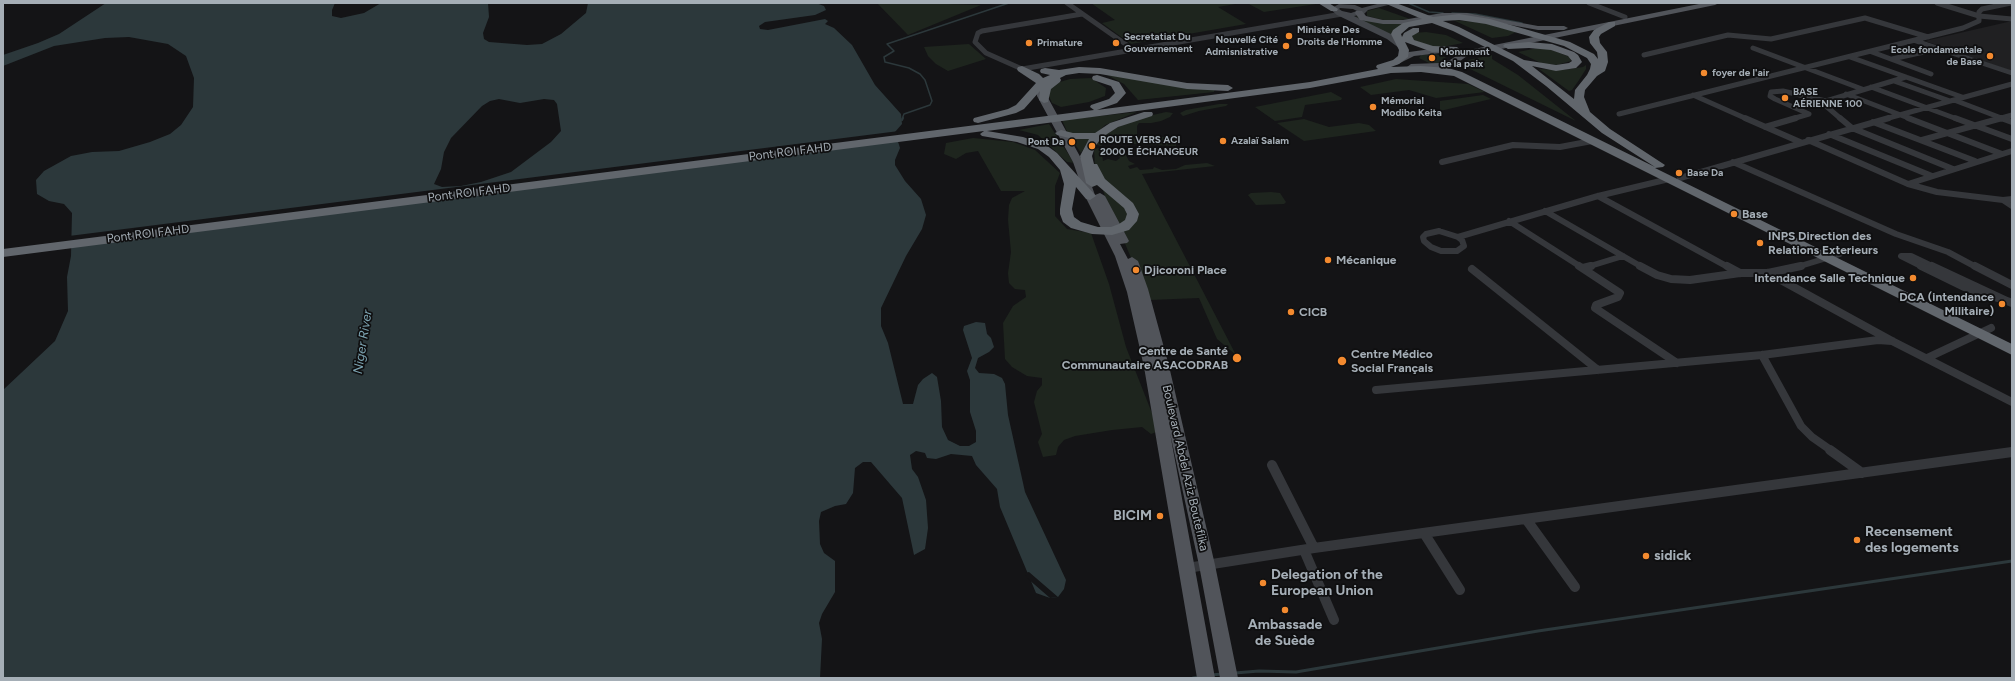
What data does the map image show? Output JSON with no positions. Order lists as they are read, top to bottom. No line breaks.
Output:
{"streets":{"highway":["Pont ROI FAHD"],"main road":["Boulevard Abdel Aziz Bouteflika"]},"water":["Niger River"],"places":["Ministère Des Droits de l'Homme","Primature","Secretatiat Du Gouvernement","Nouvellé Cité Admisnistrative","Ecole fondamentale de Base","Monument de la paix","foyer de l'air","BASE AÉRIENNE 100","Mémorial Modibo Keita","Azalaï Salam","Pont Da","ROUTE VERS ACI 2000 E ÉCHANGEUR","Base Da","Base","INPS Direction des Relations Exterieurs","Mécanique","Djicoroni Place","Intendance Salle Technique","DCA (intendance Militaire)","CICB","Centre de Santé Communautaire ASACODRAB","Centre Médico Social Français","BICIM","Recensement des logements","sidick","Delegation of the European Union","Ambassade de Suède"]}
